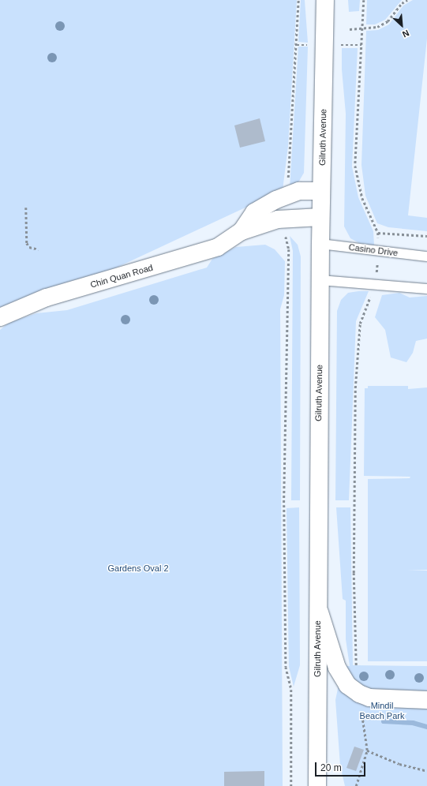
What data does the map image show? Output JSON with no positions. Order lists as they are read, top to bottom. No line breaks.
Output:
{"streets":{"street":["Gilruth Avenue","Chin Quan Road"],"lane":["Casino Drive"]},"crossings":[["Gilruth Avenue","Casino Drive"],["Gilruth Avenue","Chin Quan Road"]],"parks":["Gardens Oval 2","Mindil Beach Park"],"scale_bar":"20 m","north":"bottom right"}
